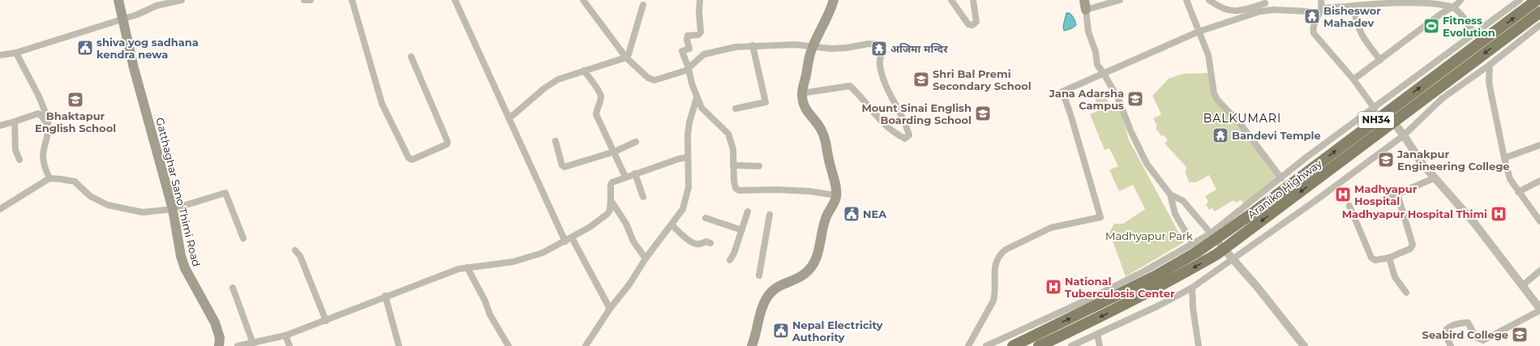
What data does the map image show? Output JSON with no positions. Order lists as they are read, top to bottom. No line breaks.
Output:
{"streets":{"highway":["NH34","Araniko Highway"],"main road":["Gatthaghar Sano Thimi Road"]},"districts":["BALKUMARI"],"parks":["Madhyapur Park"],"places":{"temple":["Bisheswor Mahadev","अजिमा मन्दिर","Bandevi Temple"],"sports":["Fitness Evolution"],"public building":["shiva yog sadhana kendra newa","NEA","Nepal Electricity Authority"],"school or university":["Shri Bal Premi Secondary School","Jana Adarsha Campus","Bhaktapur English School","Mount Sinai English Boarding School","Janakpur Engineering College","Seabird College"],"hospital":["Madhyapur Hospital","Madhyapur Hospital Thimi","National Tuberculosis Center"]}}
